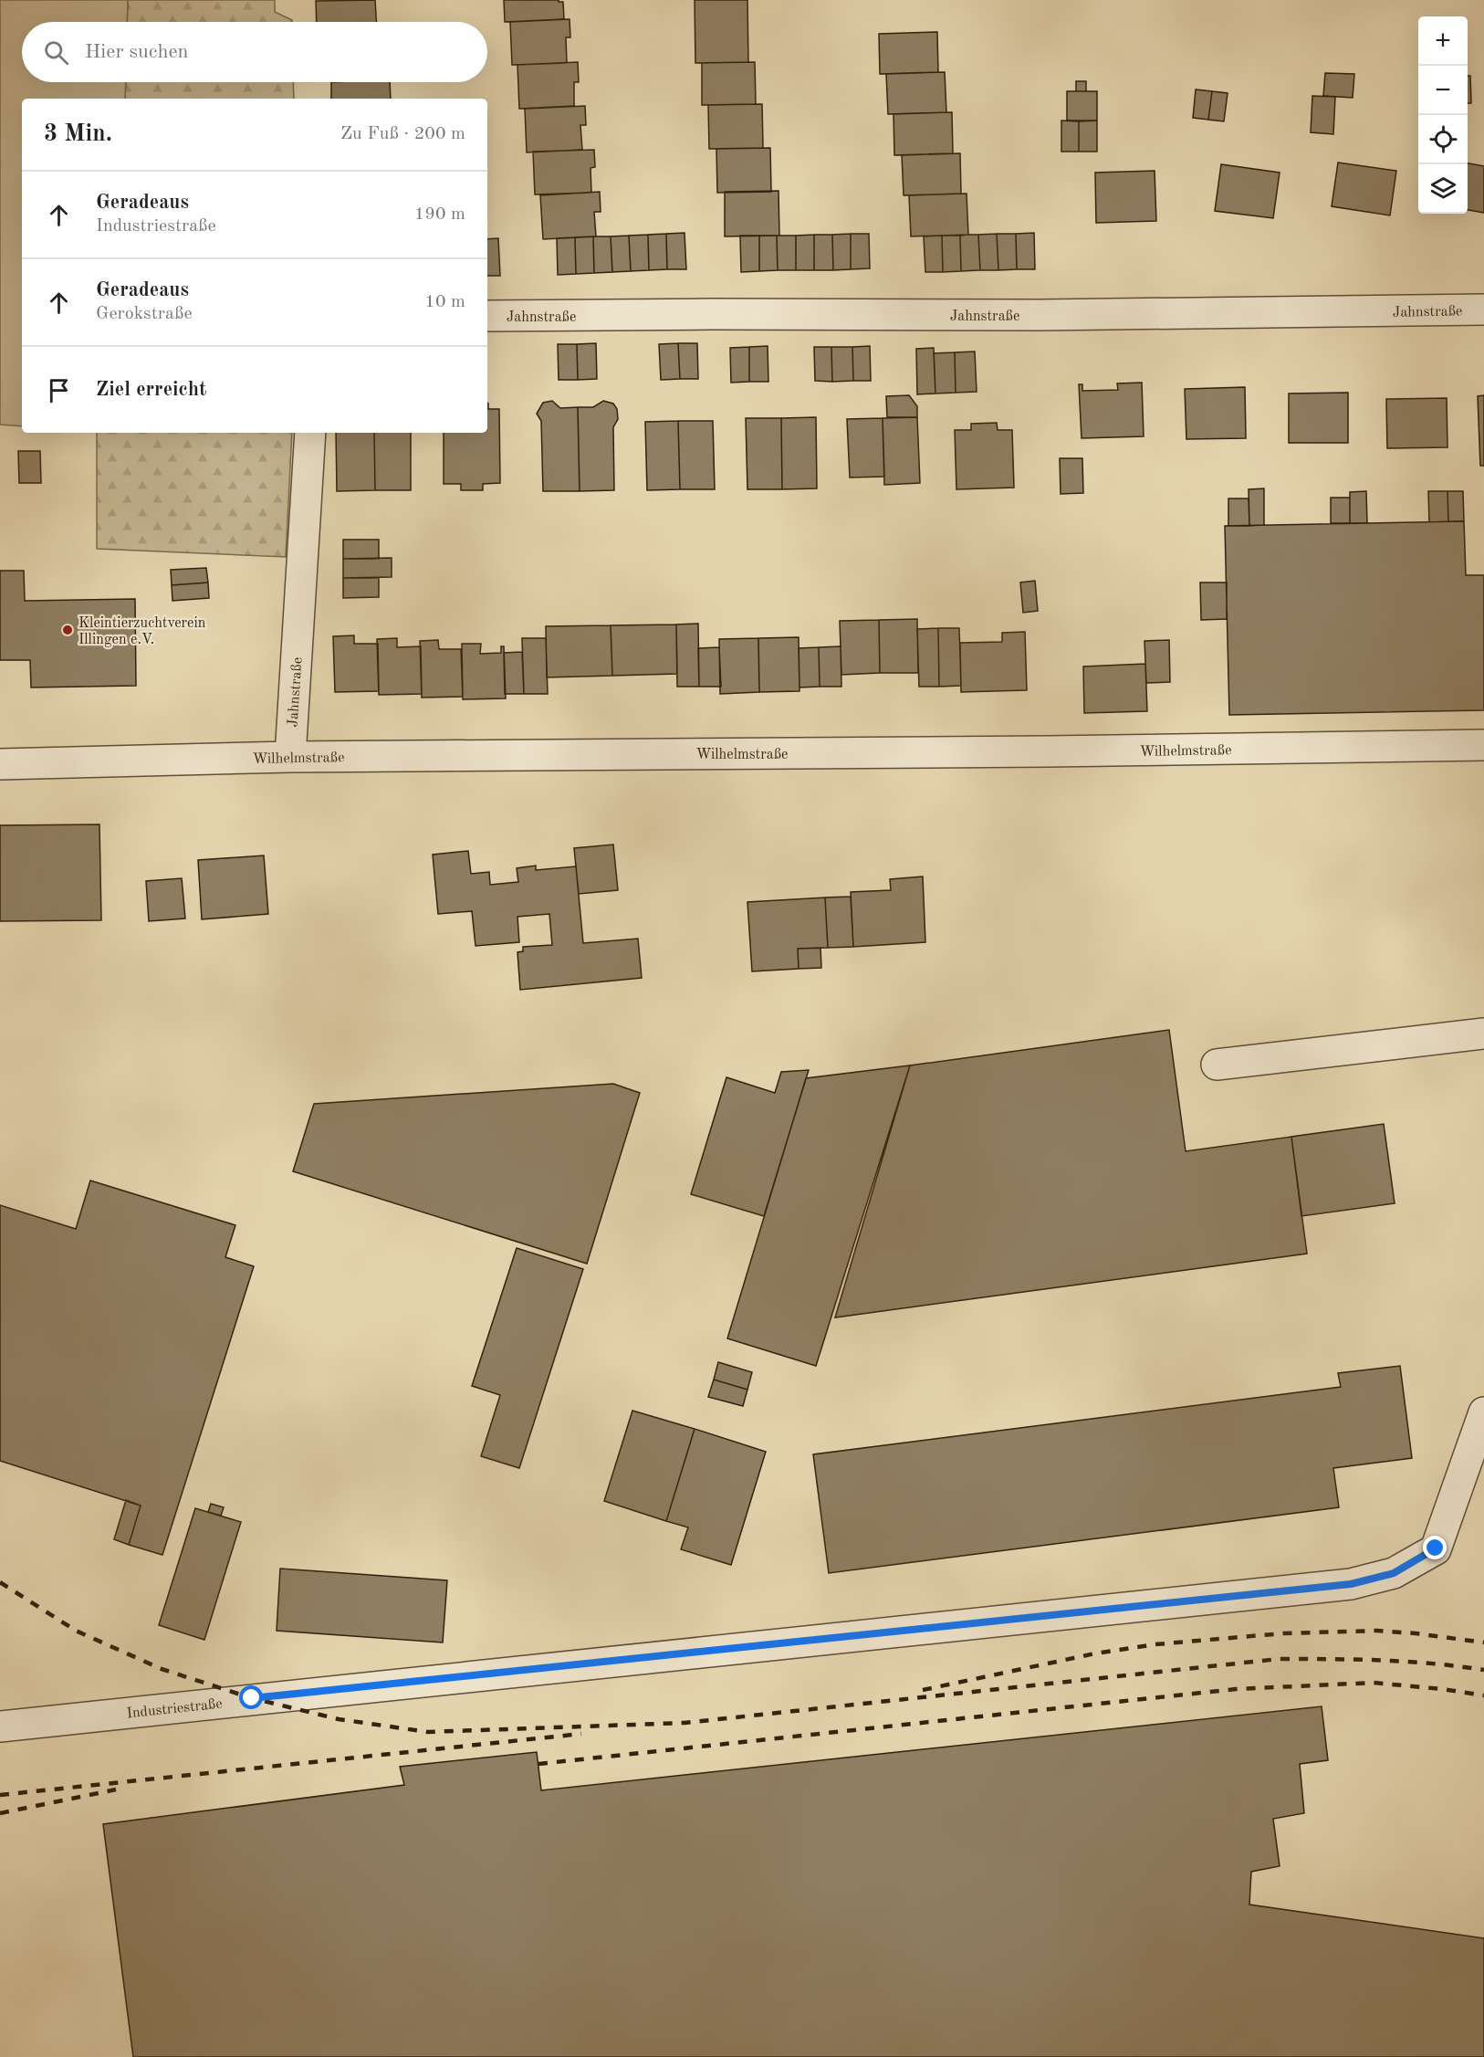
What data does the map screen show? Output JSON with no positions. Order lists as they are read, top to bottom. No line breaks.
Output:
{"streets":{"street":["Jahnstraße","Wilhelmstraße","Industriestraße"]},"crossings":[["Jahnstraße","Wilhelmstraße"]],"places":["Kleintierzuchtverein Illingen e.V."],"page":{"map_buttons":["+","−"],"search":"Hier suchen","heading":["3 Min.","Zu Fuß · 200 m"],"list":[["Geradeaus","Industriestraße","190 m"],["Geradeaus","Gerokstraße","10 m"],"Ziel erreicht"]}}
